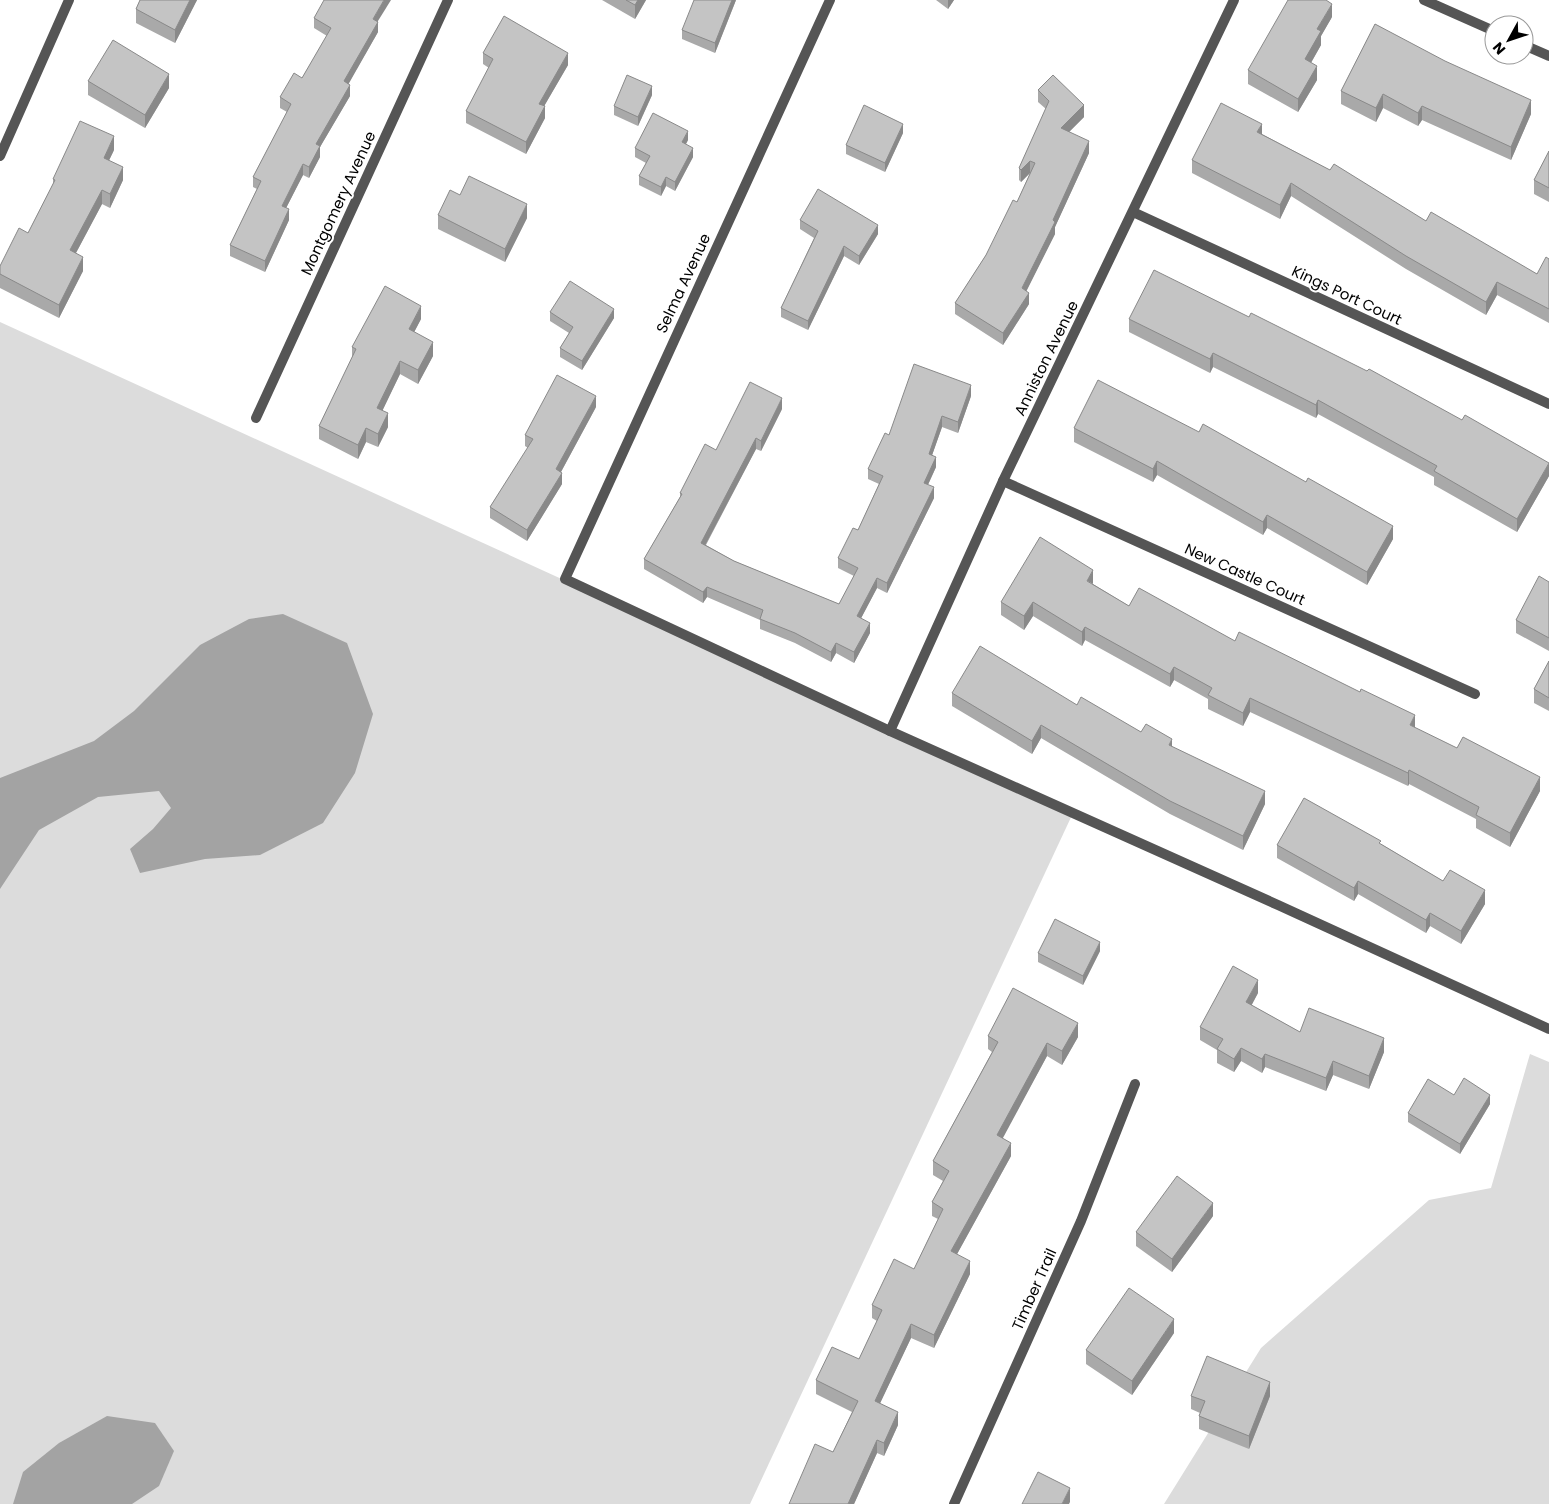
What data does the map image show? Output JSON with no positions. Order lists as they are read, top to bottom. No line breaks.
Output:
{"streets":{"street":["Montgomery Avenue","Selma Avenue","Kings Port Court","Anniston Avenue","New Castle Court","Timber Trail"]},"crossings":[["Selma Avenue","Anniston Avenue"],["Kings Port Court","Anniston Avenue"],["Anniston Avenue","New Castle Court"]],"north":"bottom left"}
